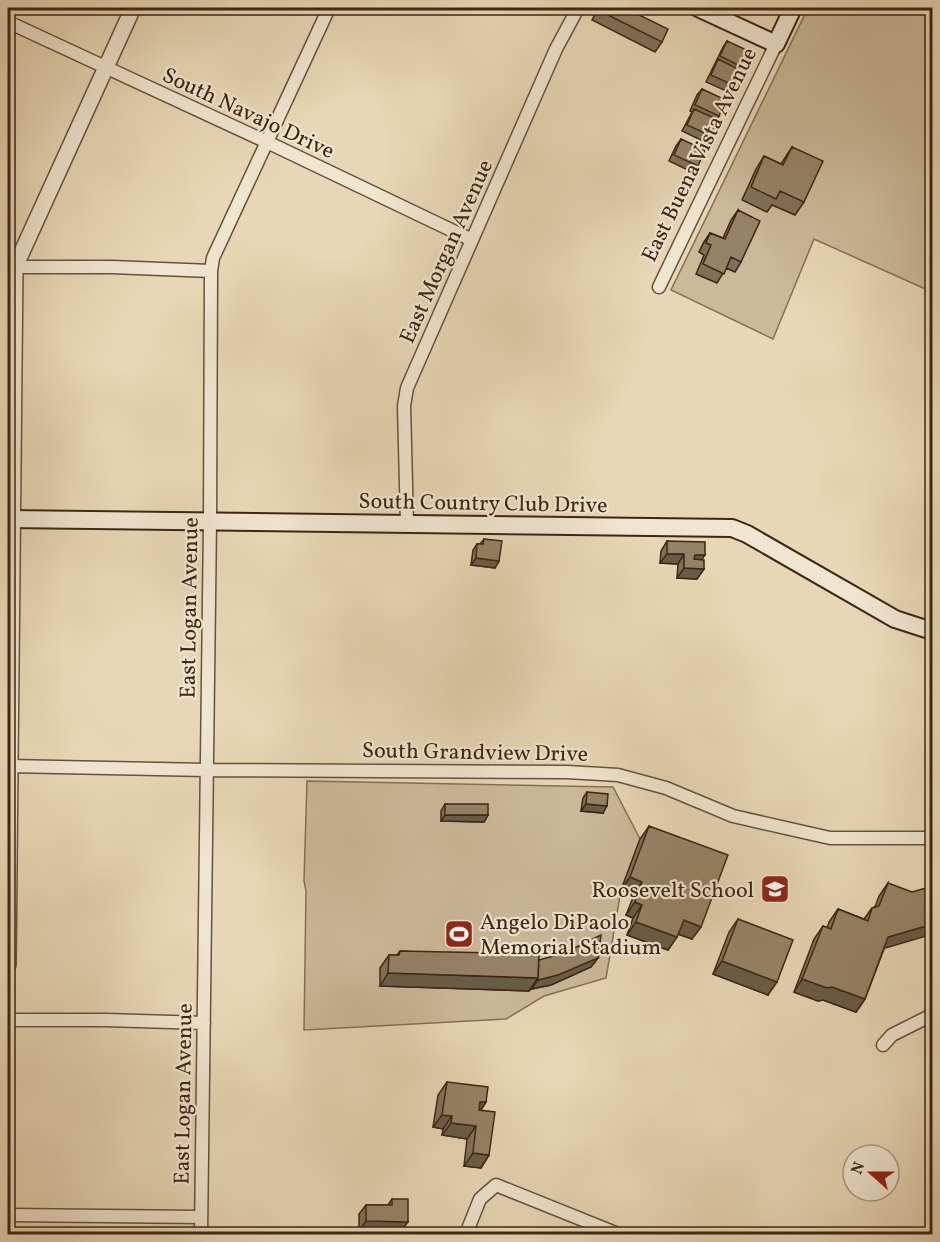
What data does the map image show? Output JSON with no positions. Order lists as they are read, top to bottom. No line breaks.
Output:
{"streets":{"main road":["East Buena Vista Avenue","South Country Club Drive"],"street":["South Navajo Drive","East Morgan Avenue","East Logan Avenue","South Grandview Drive"]},"crossings":[["South Navajo Drive","East Morgan Avenue"],["South Navajo Drive","East Logan Avenue"],["East Morgan Avenue","South Country Club Drive"],["South Country Club Drive","East Logan Avenue"],["East Logan Avenue","South Grandview Drive"]],"places":{"school or university":["Roosevelt School"],"sports":["Angelo DiPaolo Memorial Stadium"]},"north":"left"}
